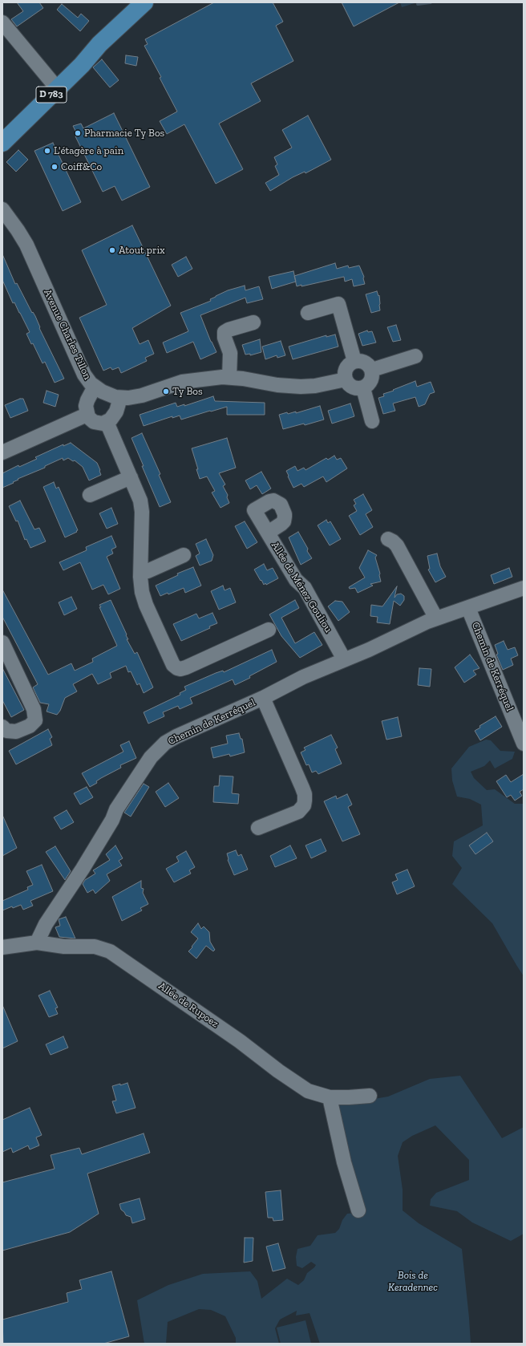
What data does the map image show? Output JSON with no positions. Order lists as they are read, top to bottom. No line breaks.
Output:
{"streets":{"main road":["D 783"],"street":["Avenue Charles Tillon","Allée de Ménez Gouliou","Chemin de Kerréquel","Allée de Rupoez"]},"crossings":[["Allée de Ménez Gouliou","Chemin de Kerréquel"],["Chemin de Kerréquel","Allée de Rupoez"]],"parks":["Bois de Keradennec"],"places":["Pharmacie Ty Bos","L'étagère à pain","Coiff&Co","Atout prix","Ty Bos"]}
